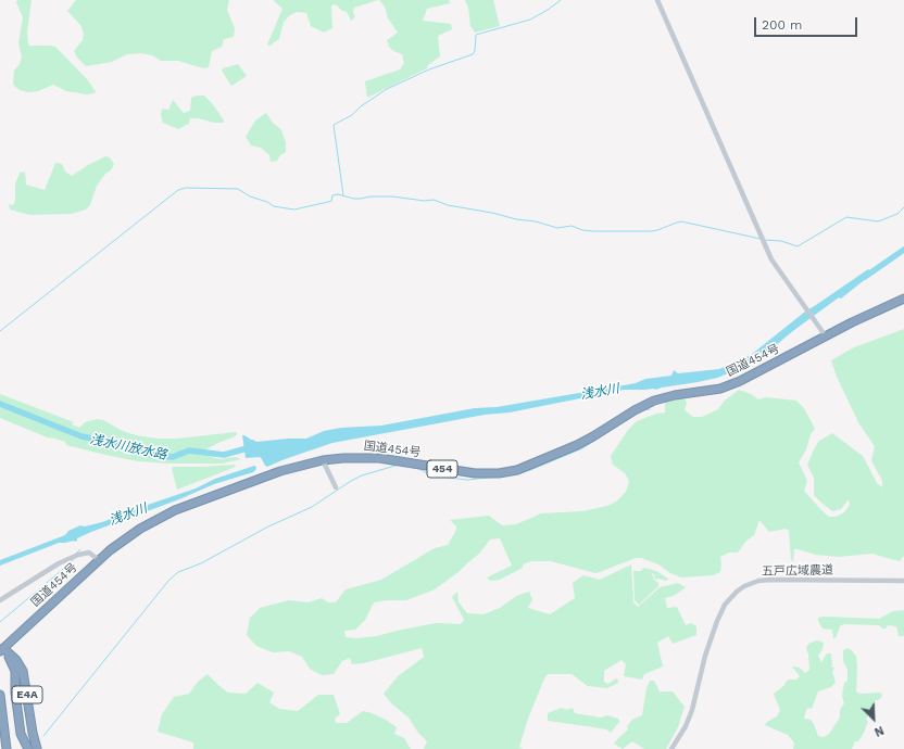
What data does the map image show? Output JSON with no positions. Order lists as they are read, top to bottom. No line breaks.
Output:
{"streets":{"highway":["国道454号","454","E4A"],"street":["五戸広域農道"]},"crossings":[["国道454号","E4A"]],"water":["浅水川","浅水川放水路"],"scale_bar":"200 m","north":"bottom right"}
